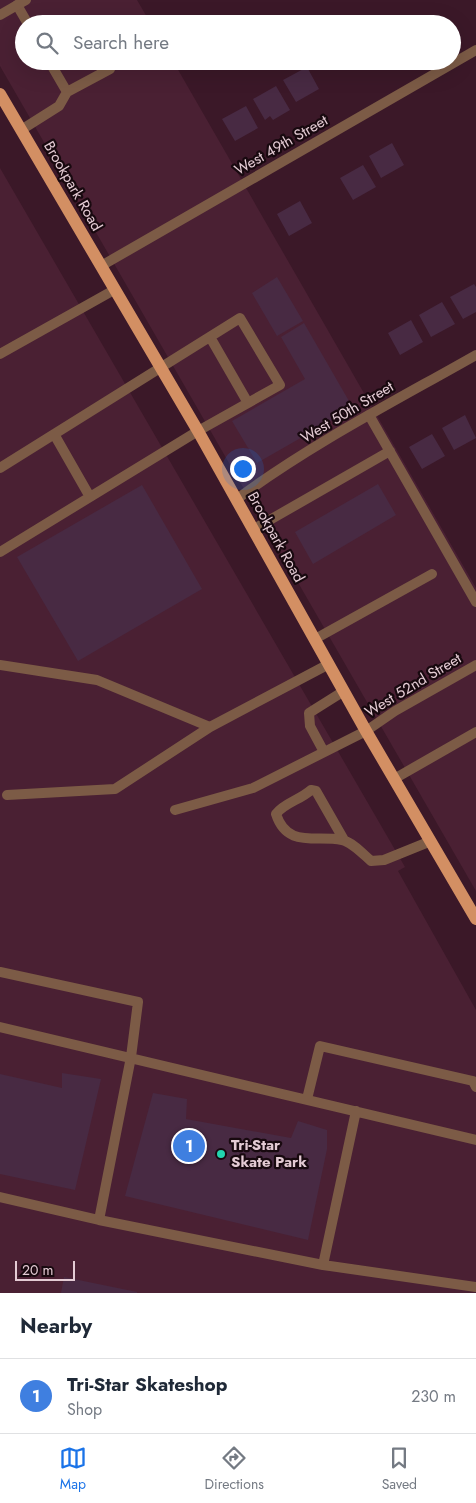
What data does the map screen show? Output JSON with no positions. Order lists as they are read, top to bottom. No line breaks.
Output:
{"streets":{"main road":["Brookpark Road"],"street":["West 49th Street","West 50th Street","West 52nd Street"]},"crossings":[["West 49th Street","Brookpark Road"],["Brookpark Road","West 50th Street"],["Brookpark Road","West 52nd Street"]],"places":["Tri-Star Skate Park"],"scale_bar":"20 m","page":{"search":"Search here","pins":"1","scale":"20 m","heading":"Nearby","list":[{"mark":"1","name":"Tri-Star Skateshop","note":"Shop","value":"230 m"}],"nav":["Map","Directions","Saved"]}}
